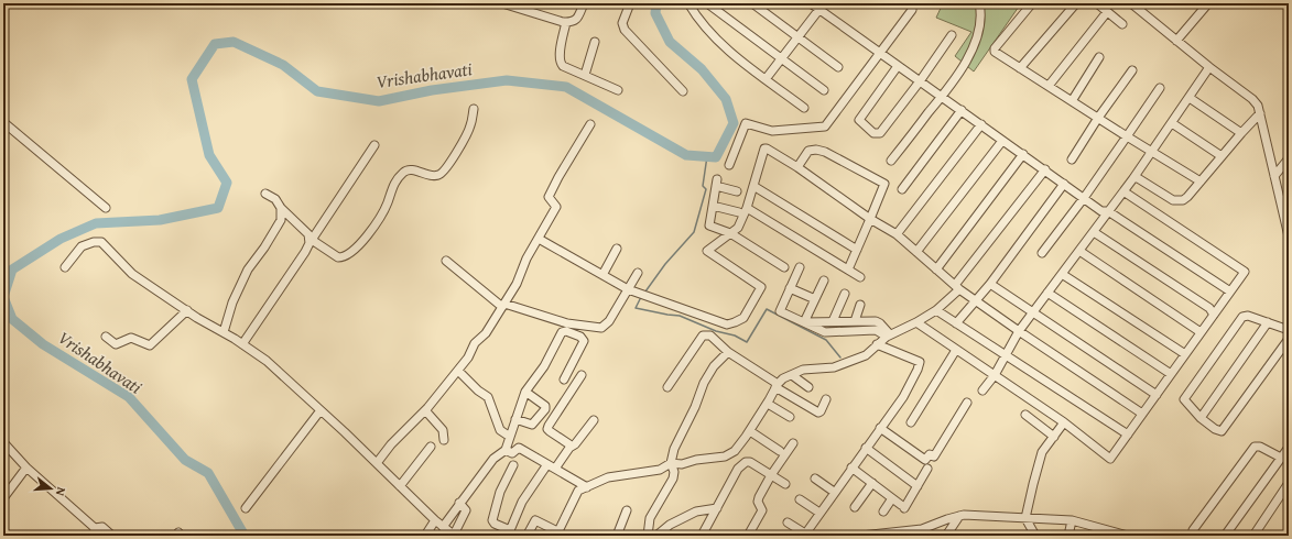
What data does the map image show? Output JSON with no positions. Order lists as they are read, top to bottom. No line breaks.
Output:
{"water":["Vrishabhavati"],"north":"right"}
